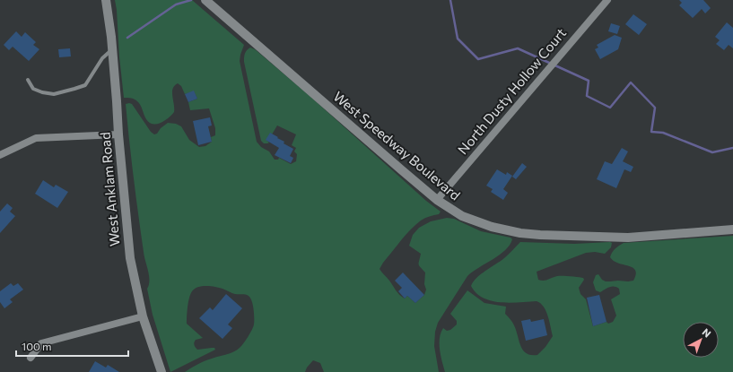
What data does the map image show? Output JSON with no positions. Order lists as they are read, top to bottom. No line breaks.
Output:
{"streets":{"main road":["West Speedway Boulevard","West Anklam Road"],"street":["North Dusty Hollow Court"]},"crossings":[["North Dusty Hollow Court","West Speedway Boulevard"]],"scale_bar":"100 m","north":"top right"}
